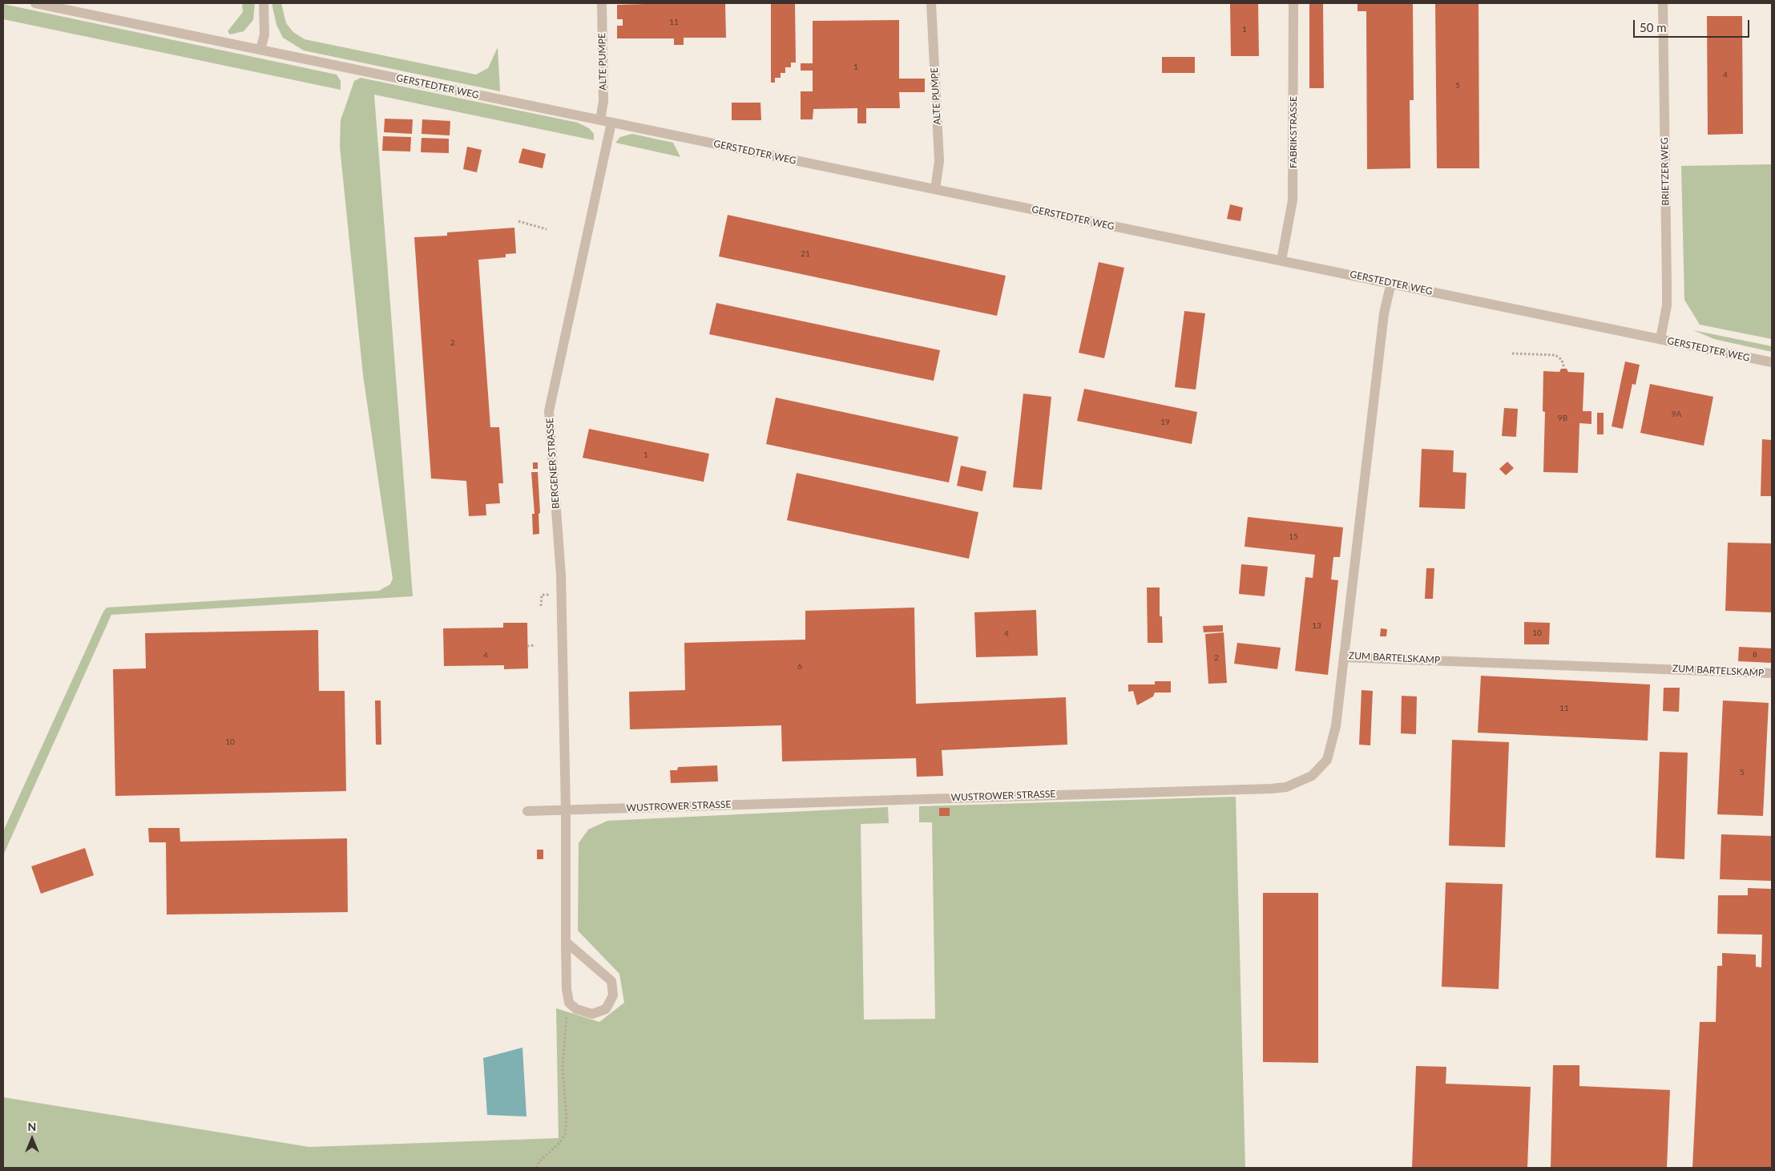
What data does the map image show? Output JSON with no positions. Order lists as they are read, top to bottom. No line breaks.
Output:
{"streets":{"street":["ALTE PUMPE","GERSTEDTER WEG","FABRIKSTRASSE","BRIETZER WEG","BERGENER STRASSE","ZUM BARTELSKAMP","WUSTROWER STRASSE"]},"crossings":[["ALTE PUMPE","GERSTEDTER WEG"],["GERSTEDTER WEG","FABRIKSTRASSE"],["GERSTEDTER WEG","BRIETZER WEG"],["GERSTEDTER WEG","BERGENER STRASSE"],["GERSTEDTER WEG","ZUM BARTELSKAMP"],["BERGENER STRASSE","WUSTROWER STRASSE"],["ZUM BARTELSKAMP","WUSTROWER STRASSE"]],"house_numbers":["11","1","1","4","5","21","2","9A","9B","19","1","15","13","10","4","8","4","2","6","11","10","5"],"scale_bar":"50 m","north":"top"}
